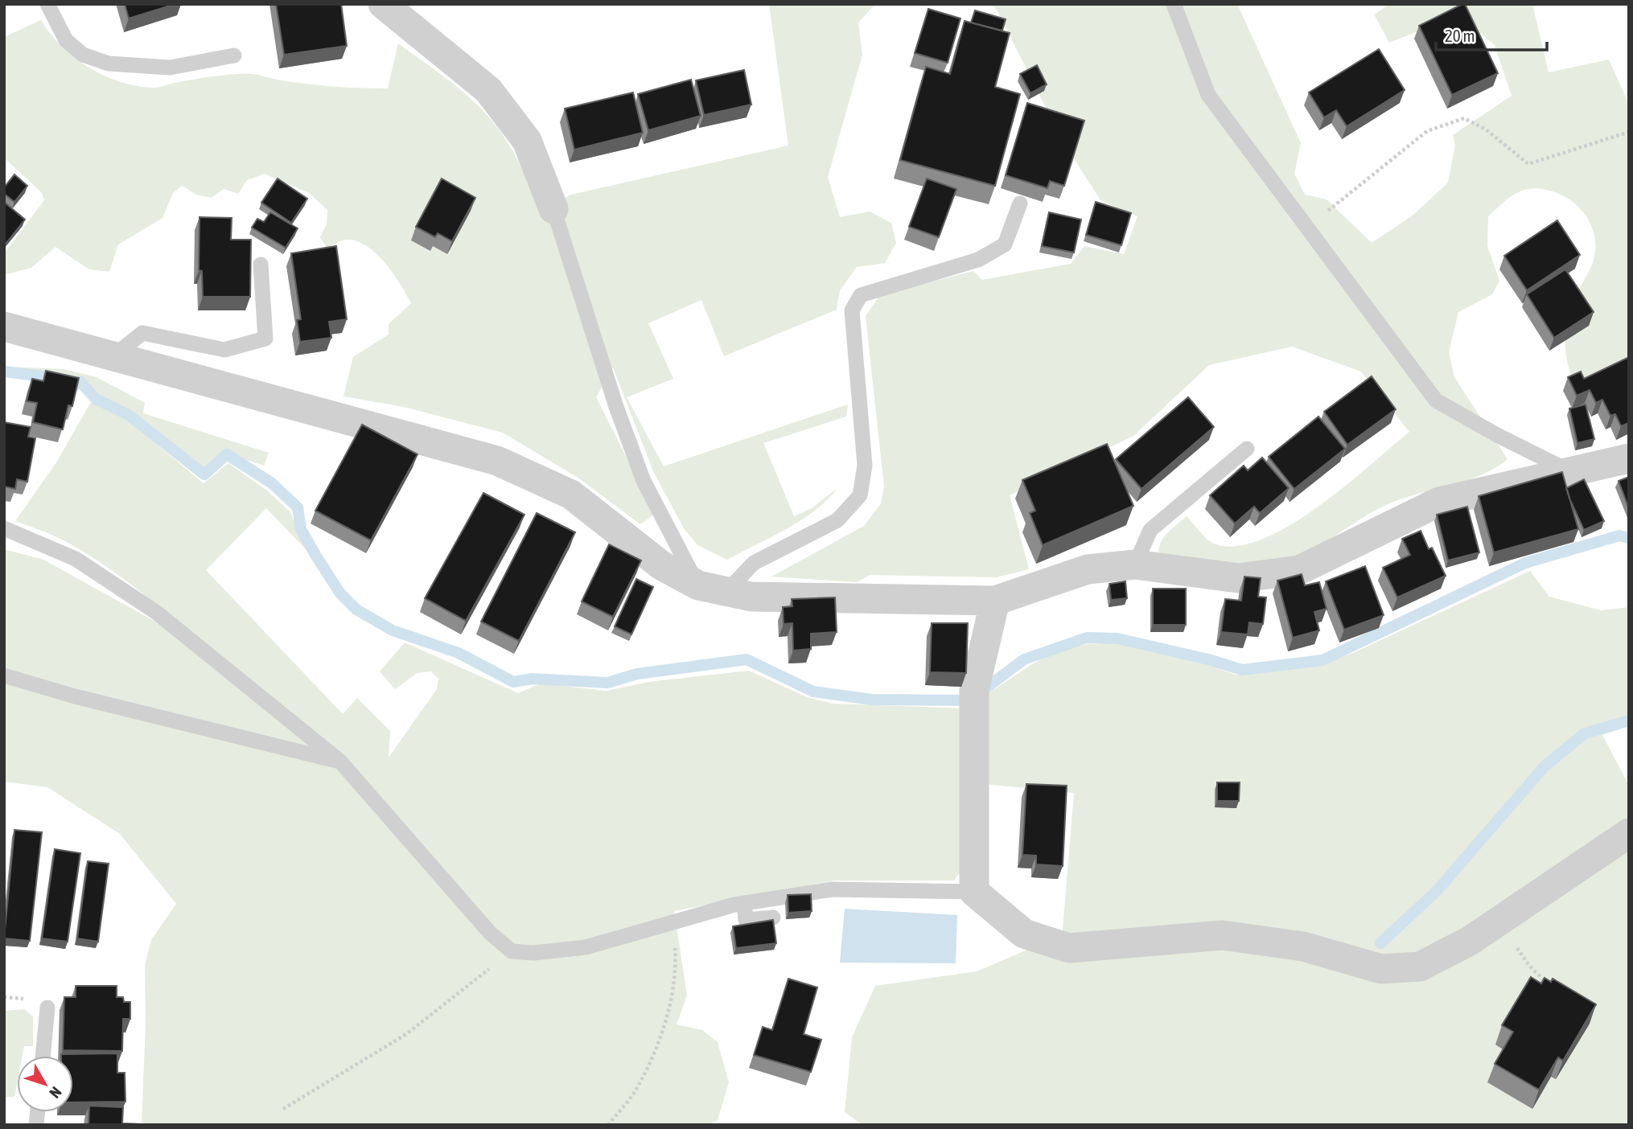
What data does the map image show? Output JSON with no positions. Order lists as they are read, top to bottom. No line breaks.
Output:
{"scale_bar":"20 m","north":"bottom right"}
